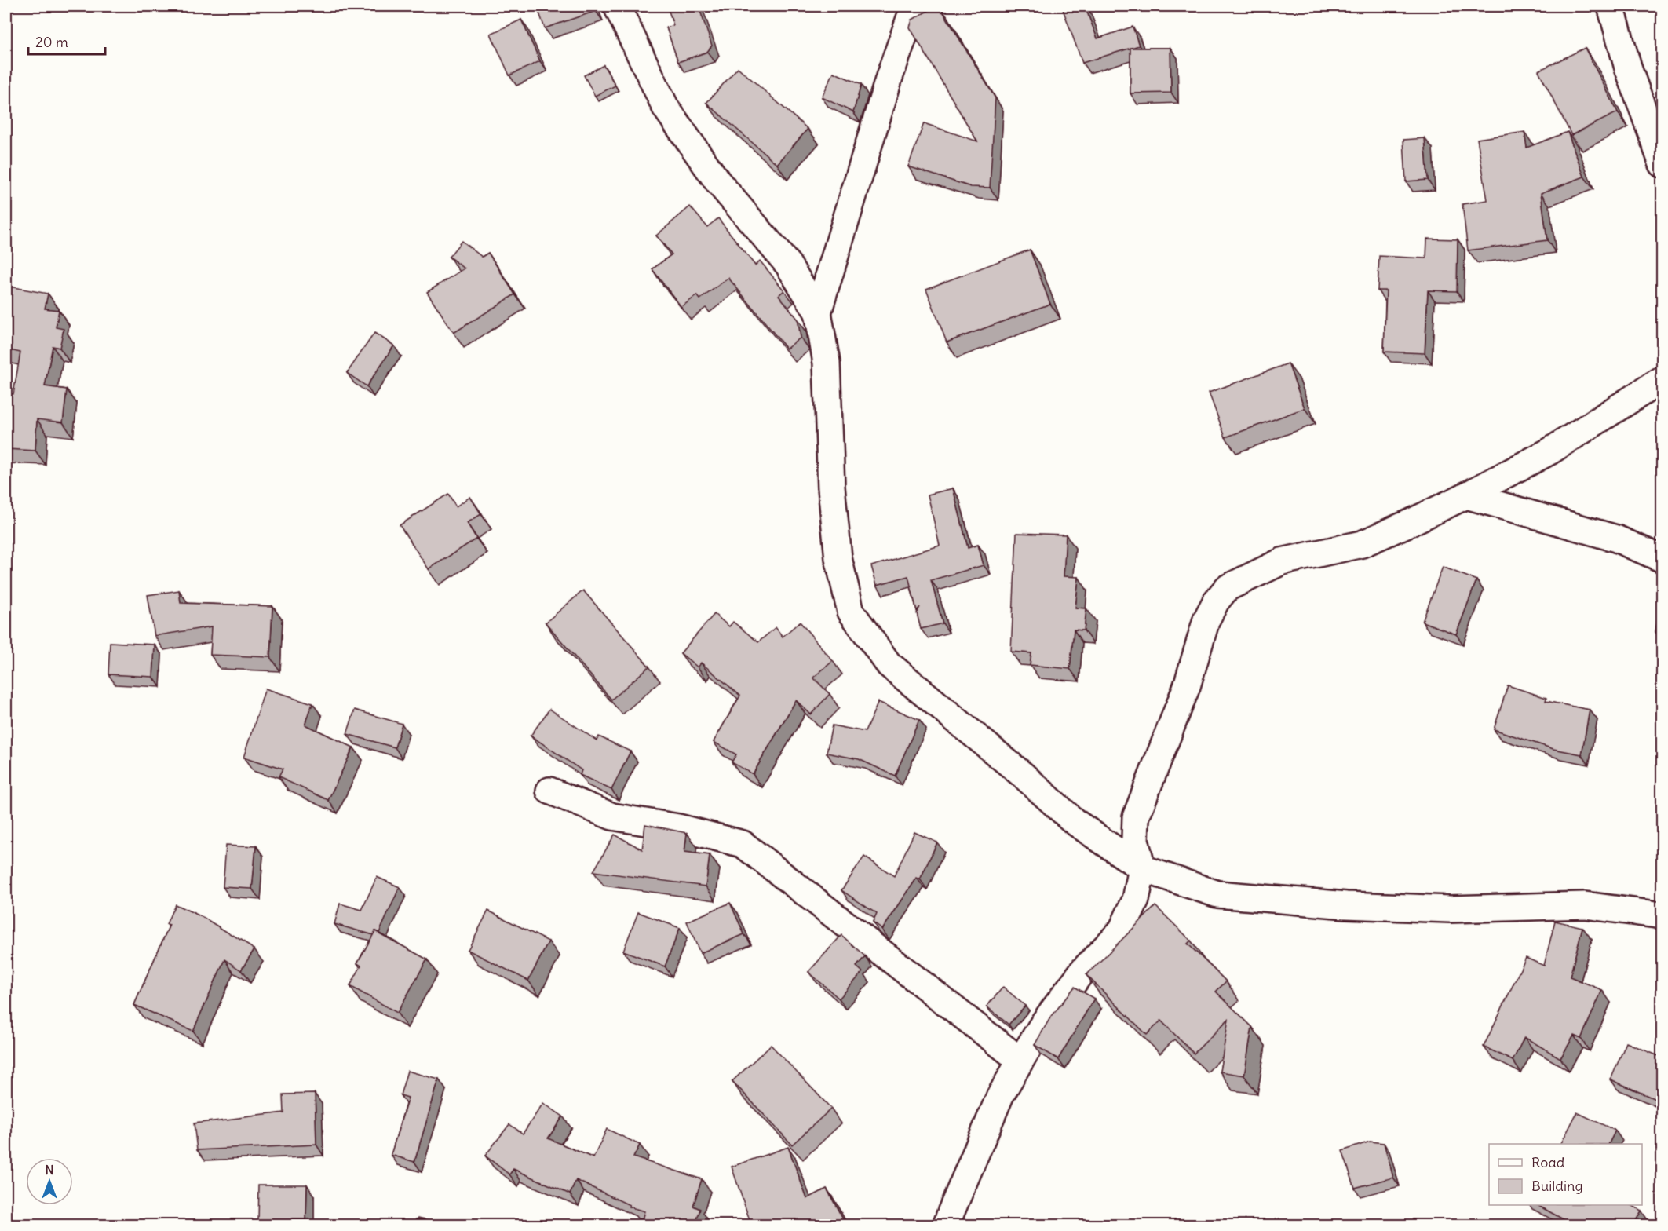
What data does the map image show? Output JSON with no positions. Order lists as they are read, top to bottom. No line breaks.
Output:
{"legend":["Road","Building"],"scale_bar":"20 m","north":"top"}
